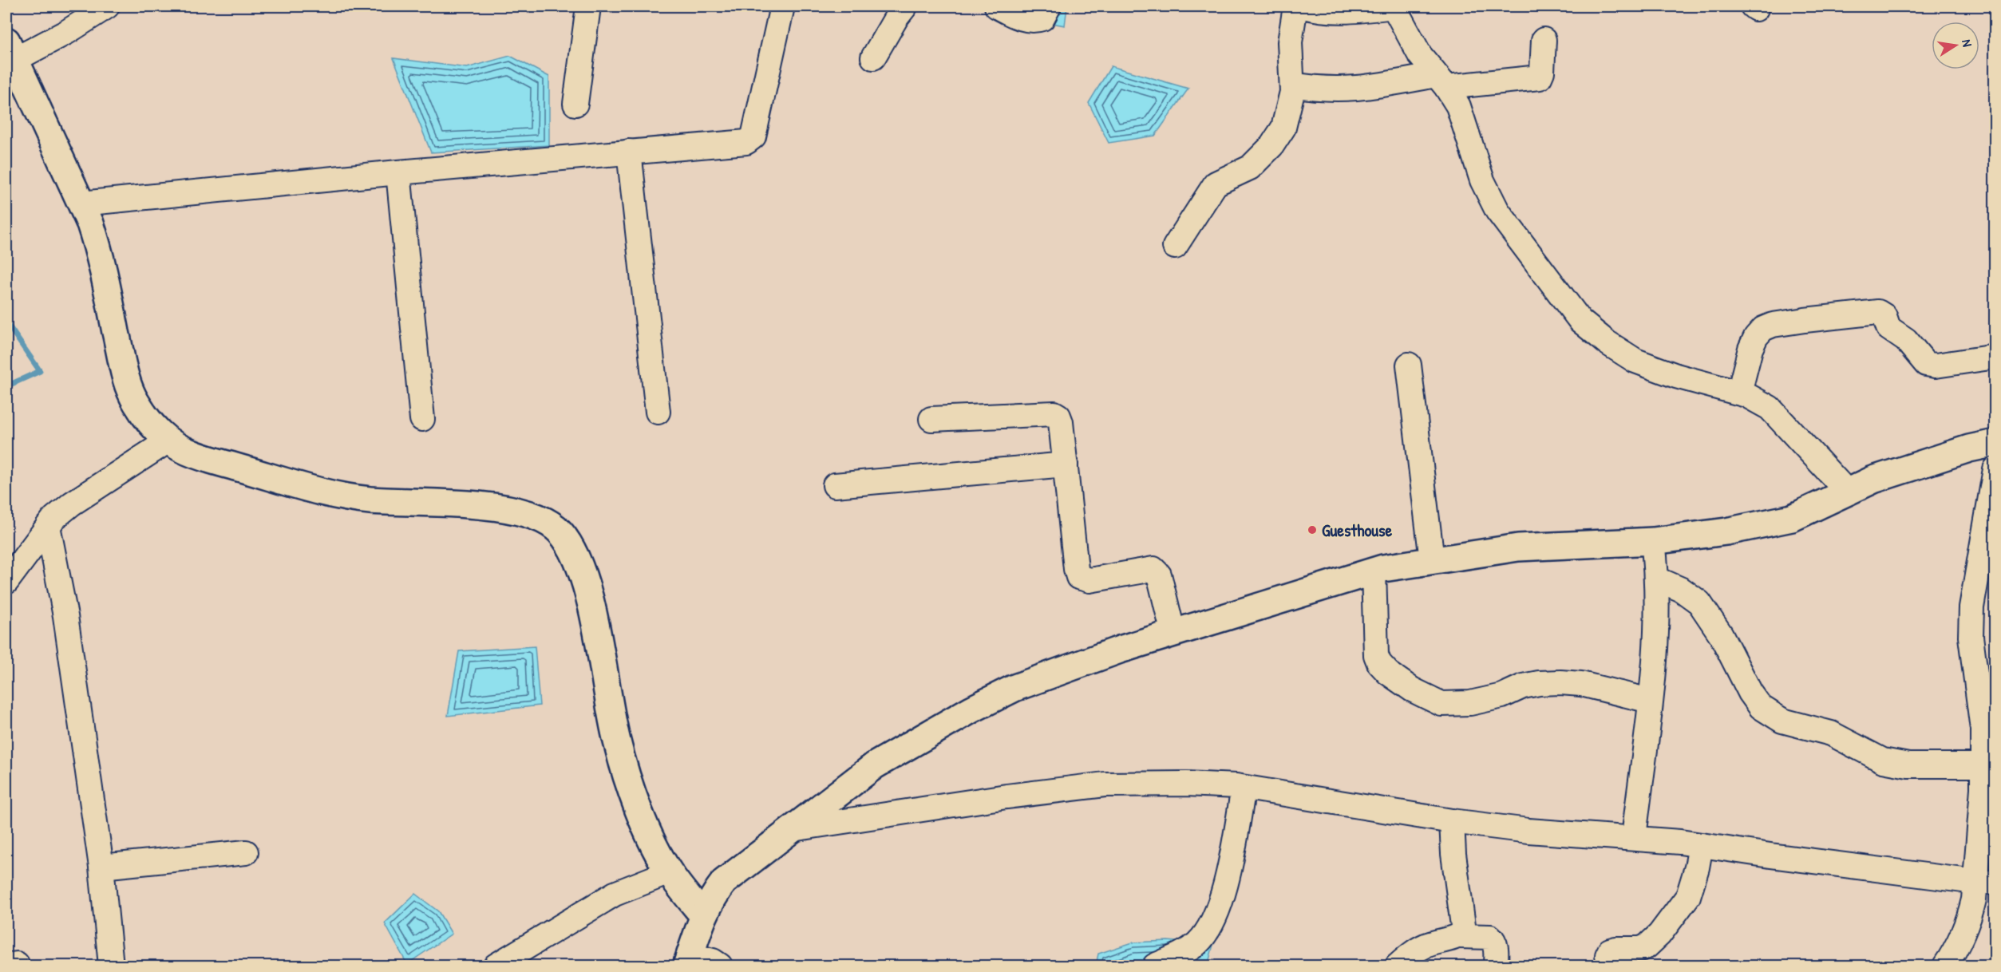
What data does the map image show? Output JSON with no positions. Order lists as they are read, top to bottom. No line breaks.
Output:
{"places":["Guesthouse"],"north":"right"}
